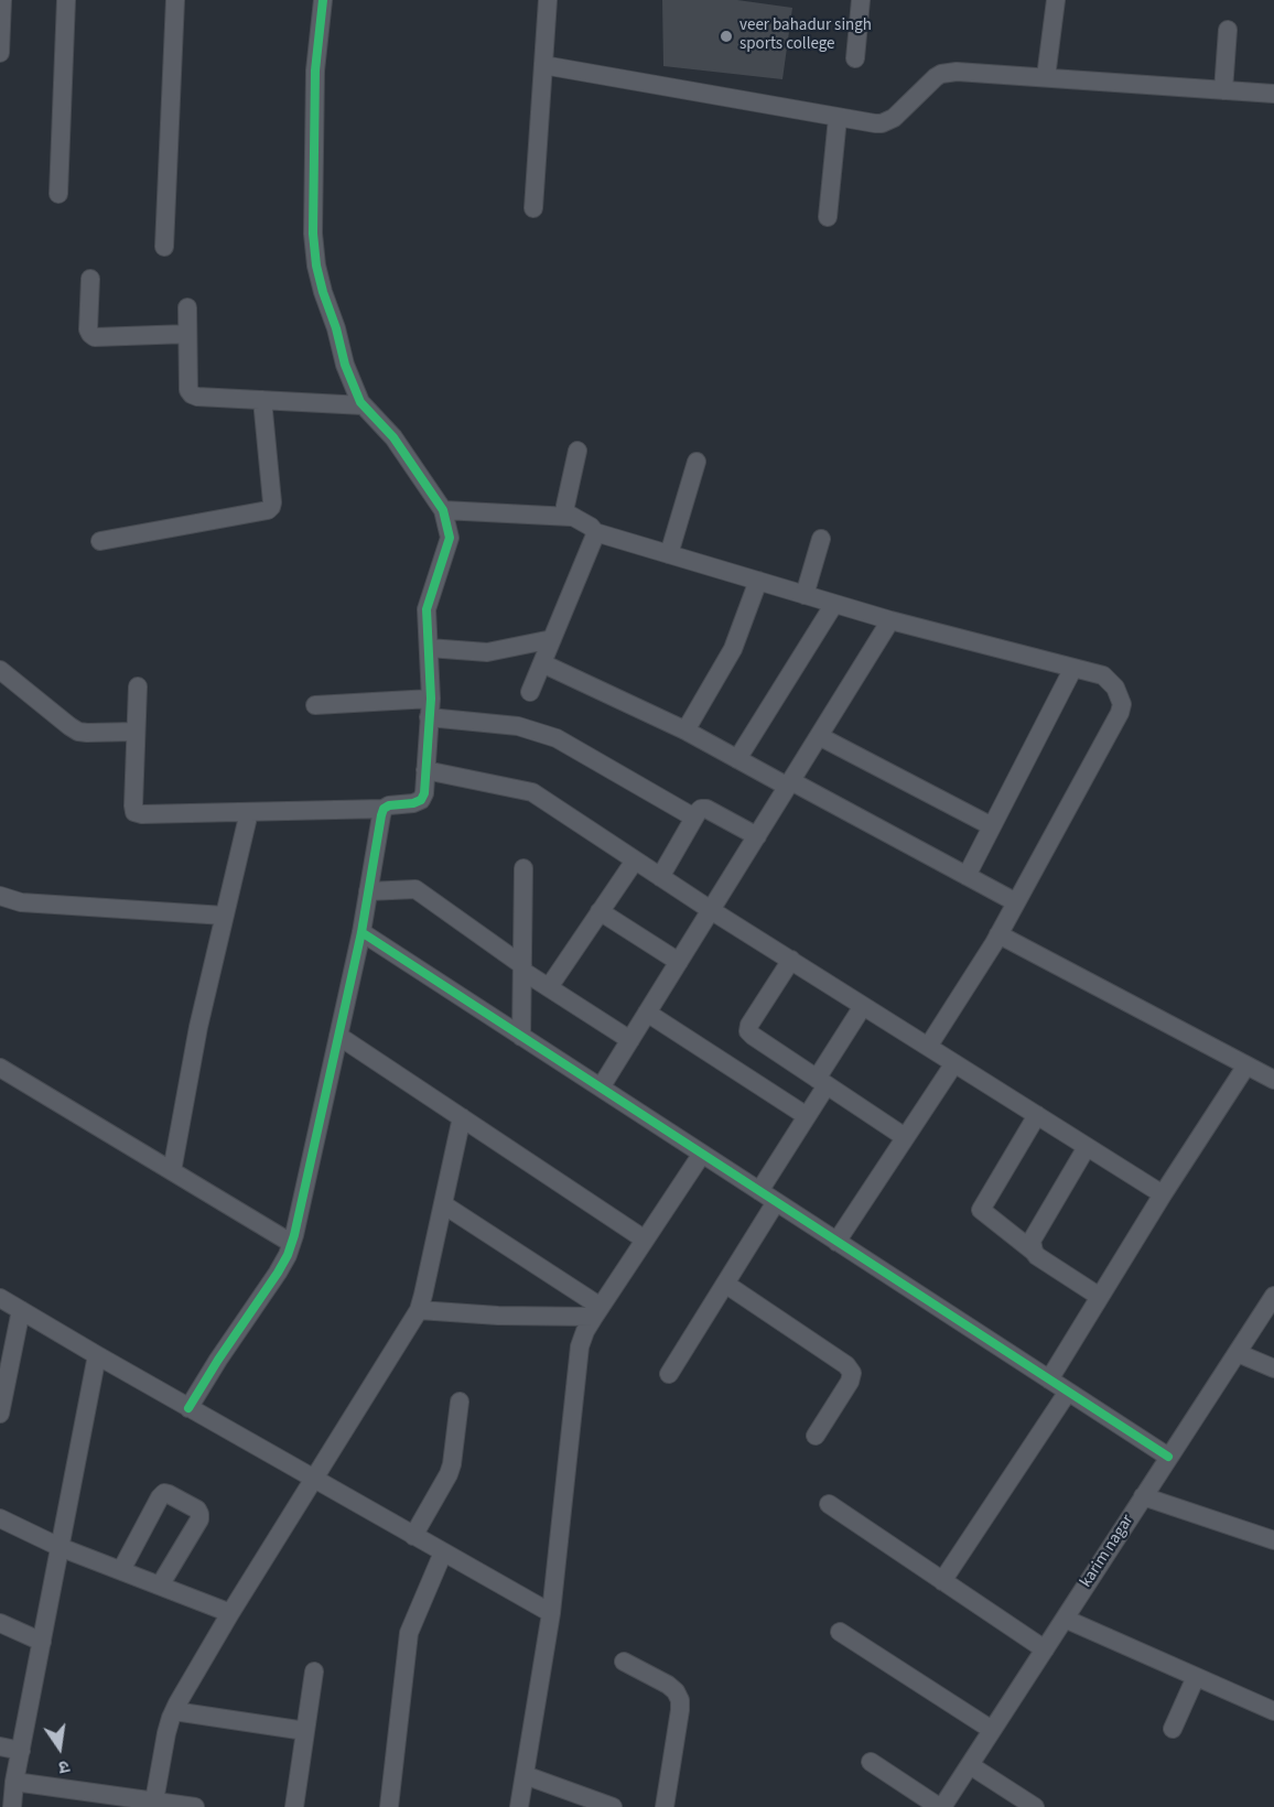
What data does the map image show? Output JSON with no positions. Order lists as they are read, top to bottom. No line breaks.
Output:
{"streets":{"street":["karim nagar"]},"places":["veer bahadur singh sports college"],"north":"bottom"}
